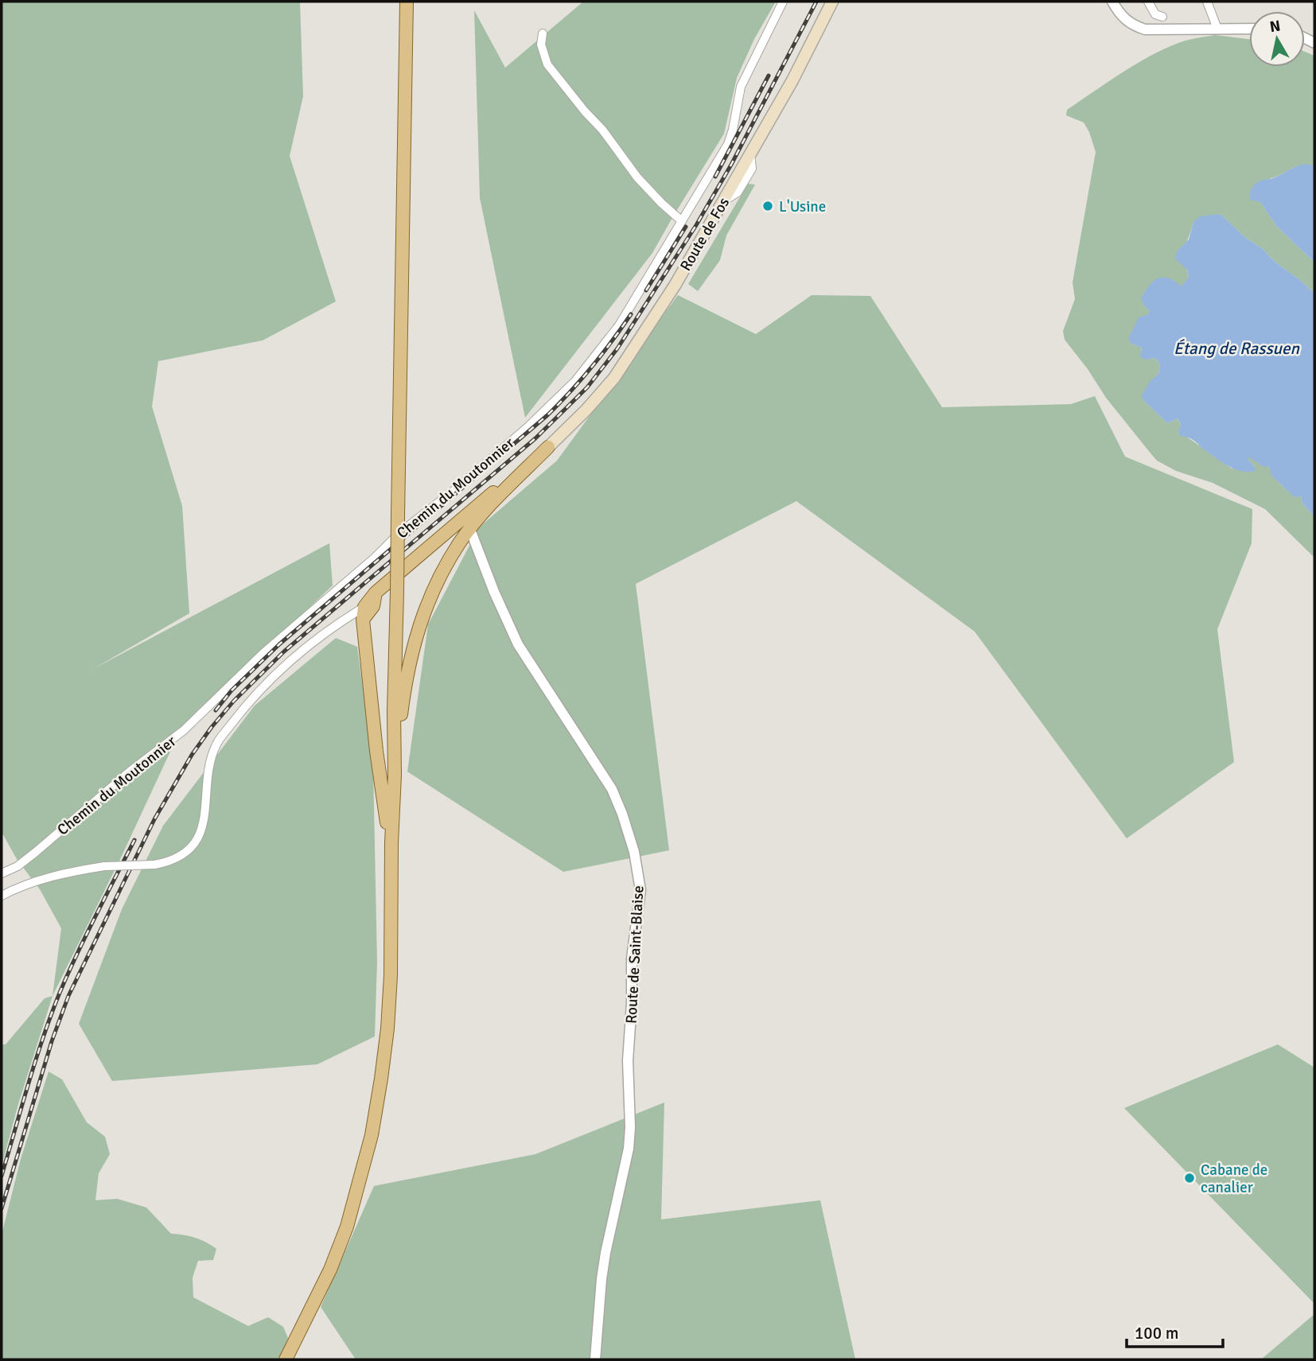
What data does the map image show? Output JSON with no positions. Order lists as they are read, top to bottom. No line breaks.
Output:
{"streets":{"main road":["Route de Fos"],"street":["Chemin du Moutonnier","Route de Saint-Blaise"]},"water":["Étang de Rassuen"],"places":["L'Usine","Cabane de canalier"],"scale_bar":"100 m","north":"top"}
